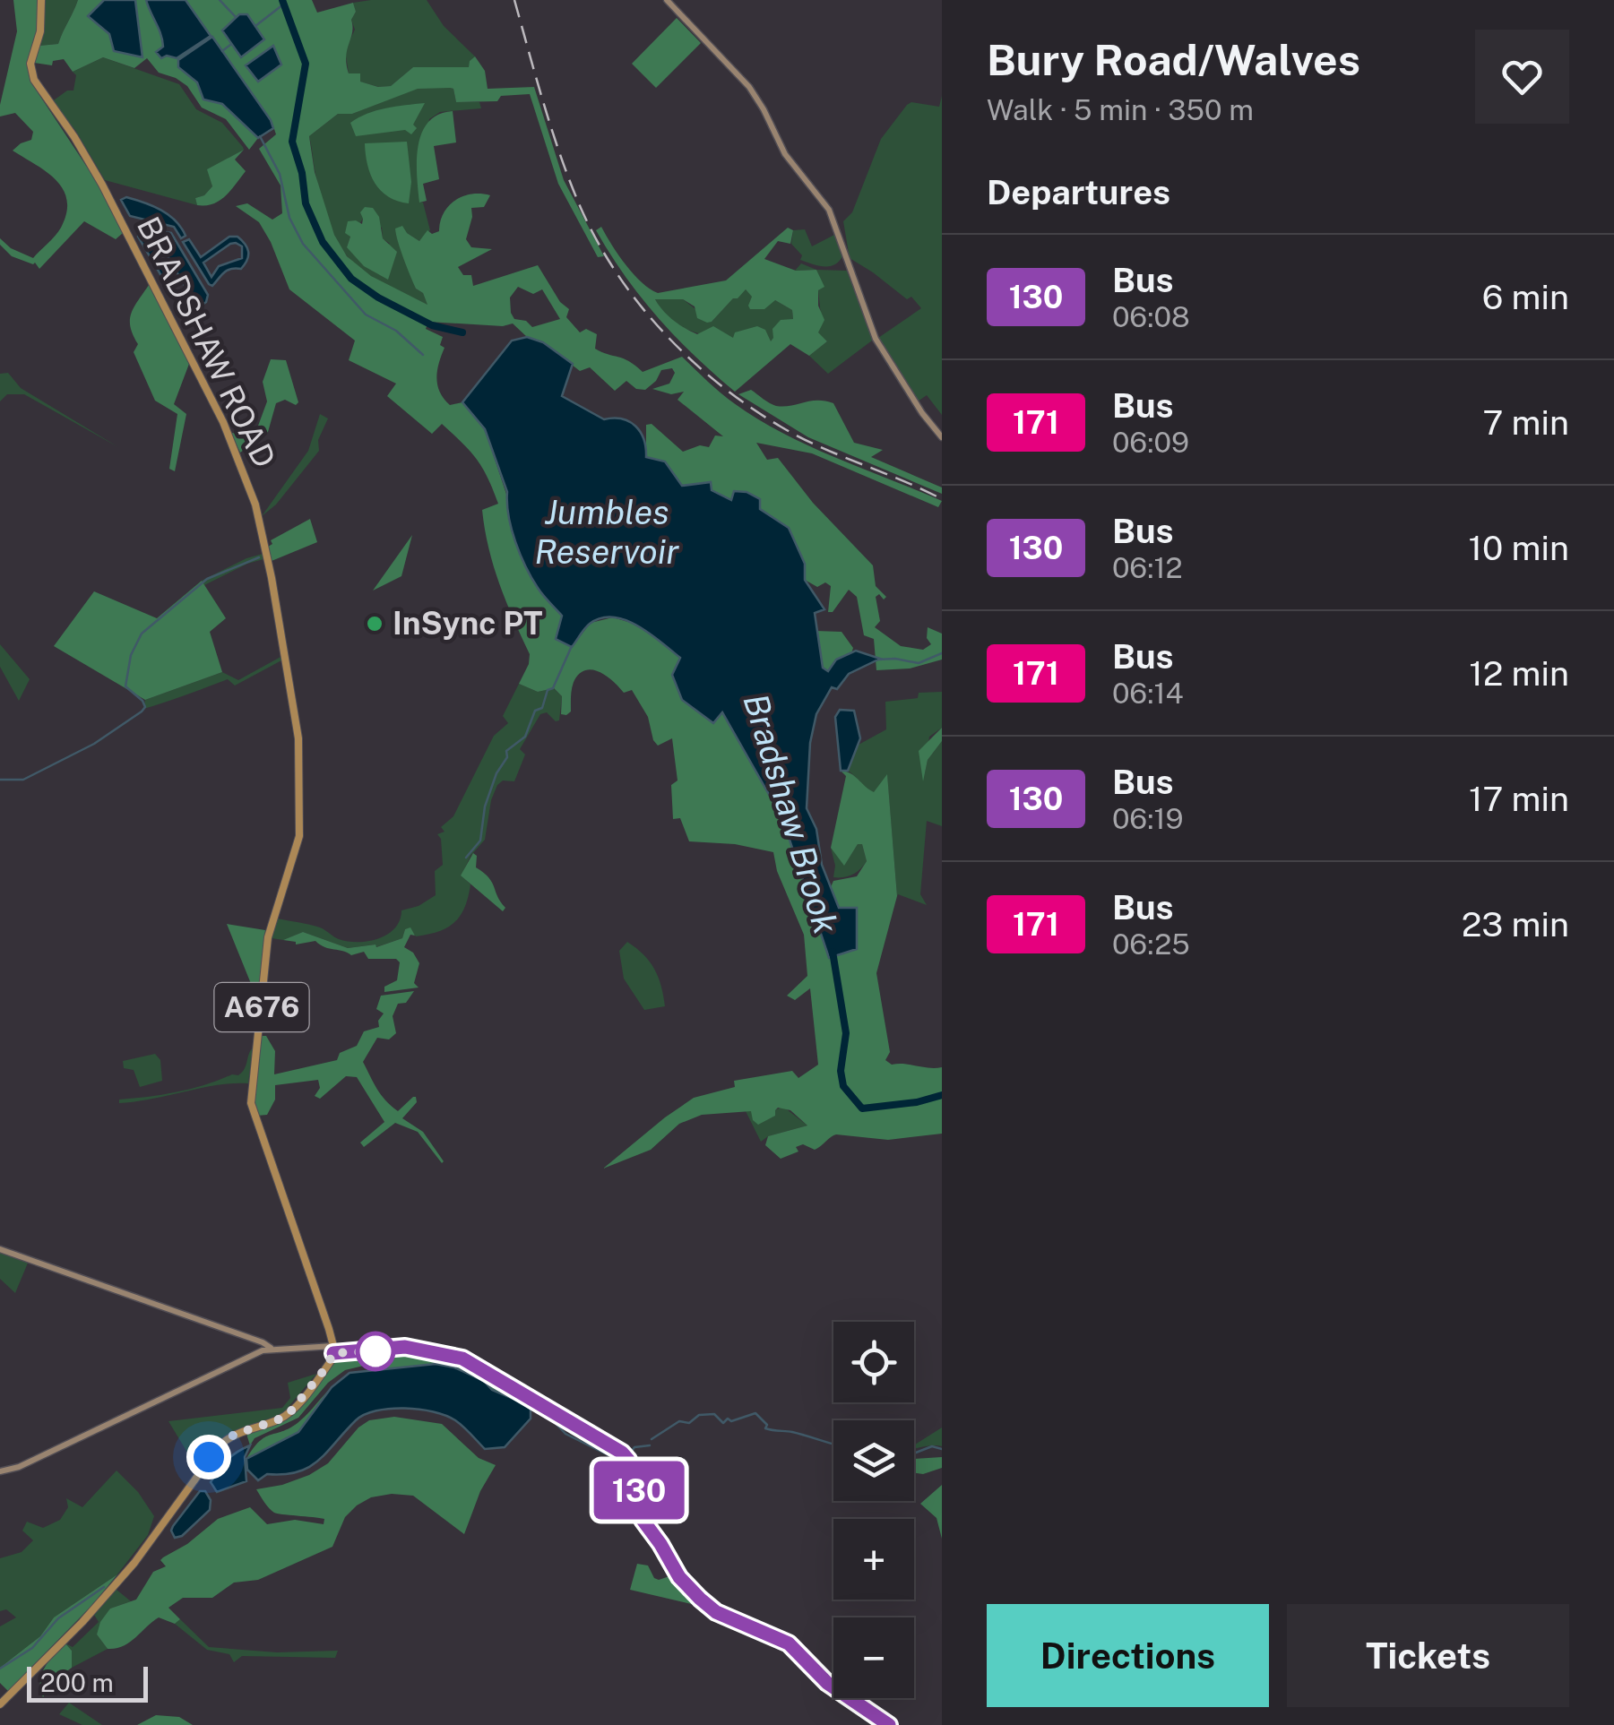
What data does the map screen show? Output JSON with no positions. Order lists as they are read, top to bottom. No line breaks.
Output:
{"streets":{"main road":["BRADSHAW ROAD","A676"]},"water":["Jumbles Reservoir","Bradshaw Brook"],"places":["InSync PT"],"lines":["bus line 130"],"scale_bar":"200 m","page":{"on_map":"130","heading":[["Bury Road/Walves","Walk · 5 min · 350 m"],"Departures"],"list":[{"mark":"130","name":"Bus","note":"06:08","value":"6 min"},{"mark":"171","name":"Bus","note":"06:09","value":"7 min"},{"mark":"130","name":"Bus","note":"06:12","value":"10 min"},{"mark":"171","name":"Bus","note":"06:14","value":"12 min"},{"mark":"130","name":"Bus","note":"06:19","value":"17 min"},{"mark":"171","name":"Bus","note":"06:25","value":"23 min"}],"map_buttons":["+","−"],"buttons":["Directions","Tickets"],"scale":"200 m"}}
